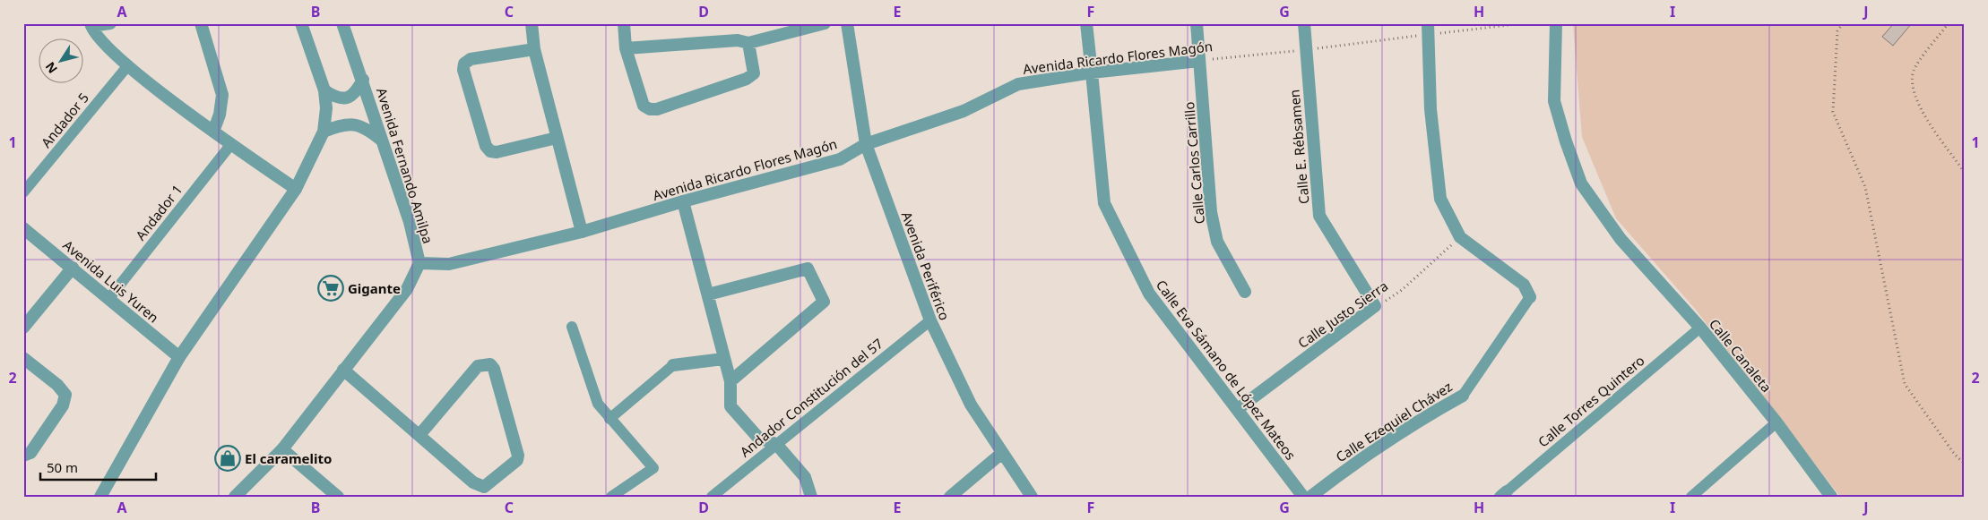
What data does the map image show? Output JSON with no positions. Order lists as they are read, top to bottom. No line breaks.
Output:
{"streets":{"street":["Avenida Ricardo Flores Magón","Andador 5","Calle E. Rébsamen","Calle Carlos Carrillo","Avenida Fernando Amilpa","Andador 1","Avenida Periférico","Avenida Luis Yuren","Calle Justo Sierra","Calle Canaleta","Calle Eva Sámano de López Mateos","Andador Constitución del 57","Calle Torres Quintero","Calle Ezequiel Chávez"]},"crossings":[["Avenida Ricardo Flores Magón","Calle E. Rébsamen"],["Avenida Ricardo Flores Magón","Calle Carlos Carrillo"],["Avenida Ricardo Flores Magón","Avenida Fernando Amilpa"],["Avenida Ricardo Flores Magón","Avenida Periférico"],["Avenida Ricardo Flores Magón","Calle Eva Sámano de López Mateos"],["Calle E. Rébsamen","Calle Justo Sierra"],["Andador 1","Avenida Luis Yuren"],["Avenida Periférico","Andador Constitución del 57"],["Calle Justo Sierra","Calle Eva Sámano de López Mateos"],["Calle Canaleta","Calle Torres Quintero"]],"places":{"supermarket":["Gigante"],"shop":["El caramelito"]},"scale_bar":"50 m","north":"bottom left","grid":{"columns":["A","B","C","D","E","F","G","H","I","J"],"rows":["1","2"]}}
